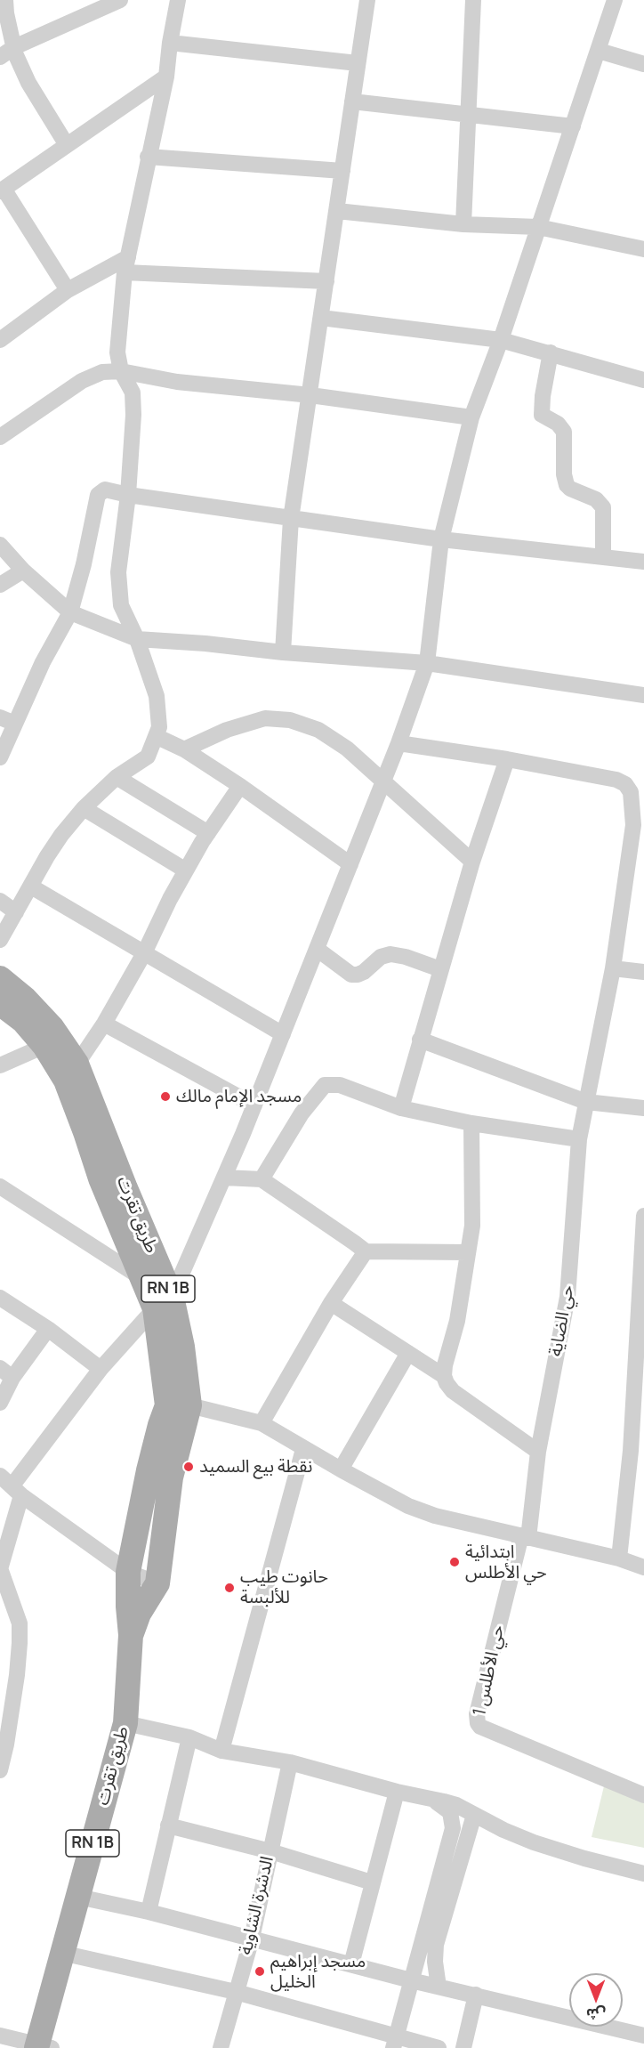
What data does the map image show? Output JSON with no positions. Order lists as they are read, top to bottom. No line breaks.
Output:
{"streets":{"main road":["طريق تقرت","RN 1B"],"street":["حي الضاية","حي الأطلس 1","الدشرة الشاوية"]},"crossings":[["حي الضاية","حي الأطلس 1"]],"places":["مسجد الإمام مالك","نقطة بيع السميد","ابتدائية حي الأطلس","حانوت طيب للألبسة","مسجد إبراهيم الخليل"],"north":"bottom"}
